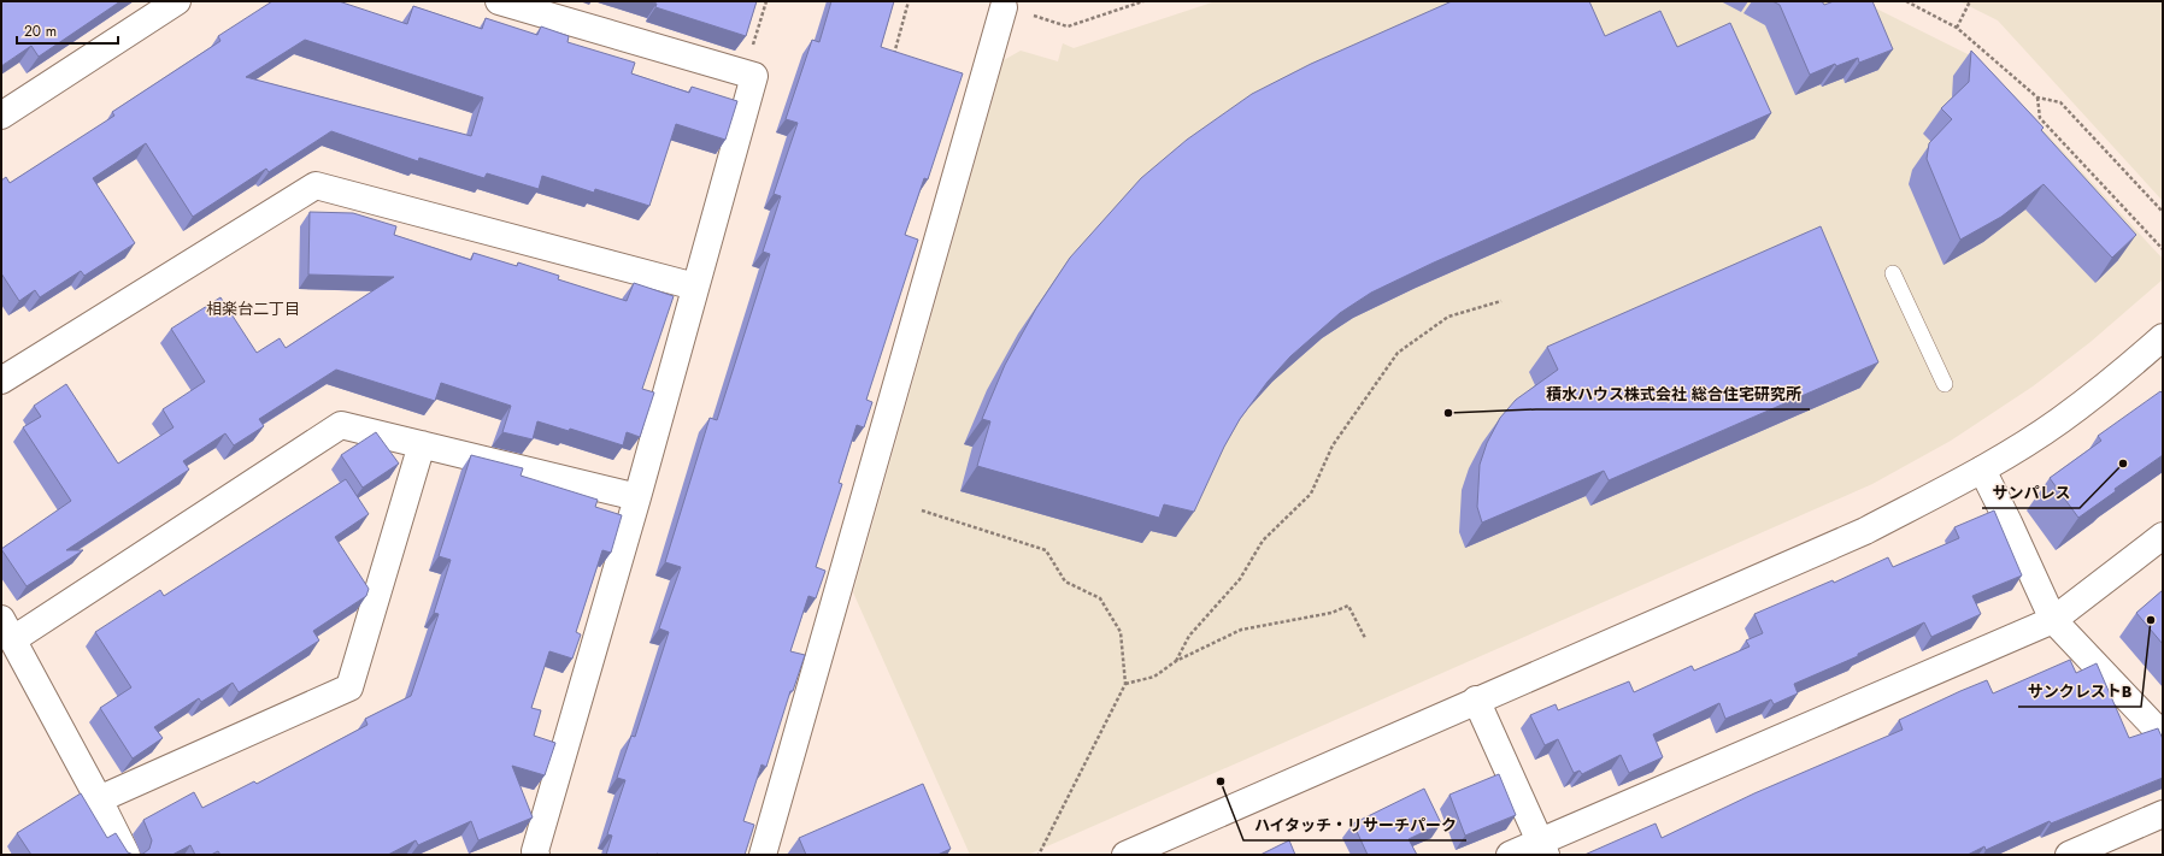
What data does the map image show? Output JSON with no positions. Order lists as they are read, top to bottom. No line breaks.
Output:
{"districts":["相楽台二丁目"],"places":["積水ハウス株式会社 総合住宅研究所","サンパレス","サンクレストB","ハイタッチ・リサーチパーク"],"scale_bar":"20 m"}
